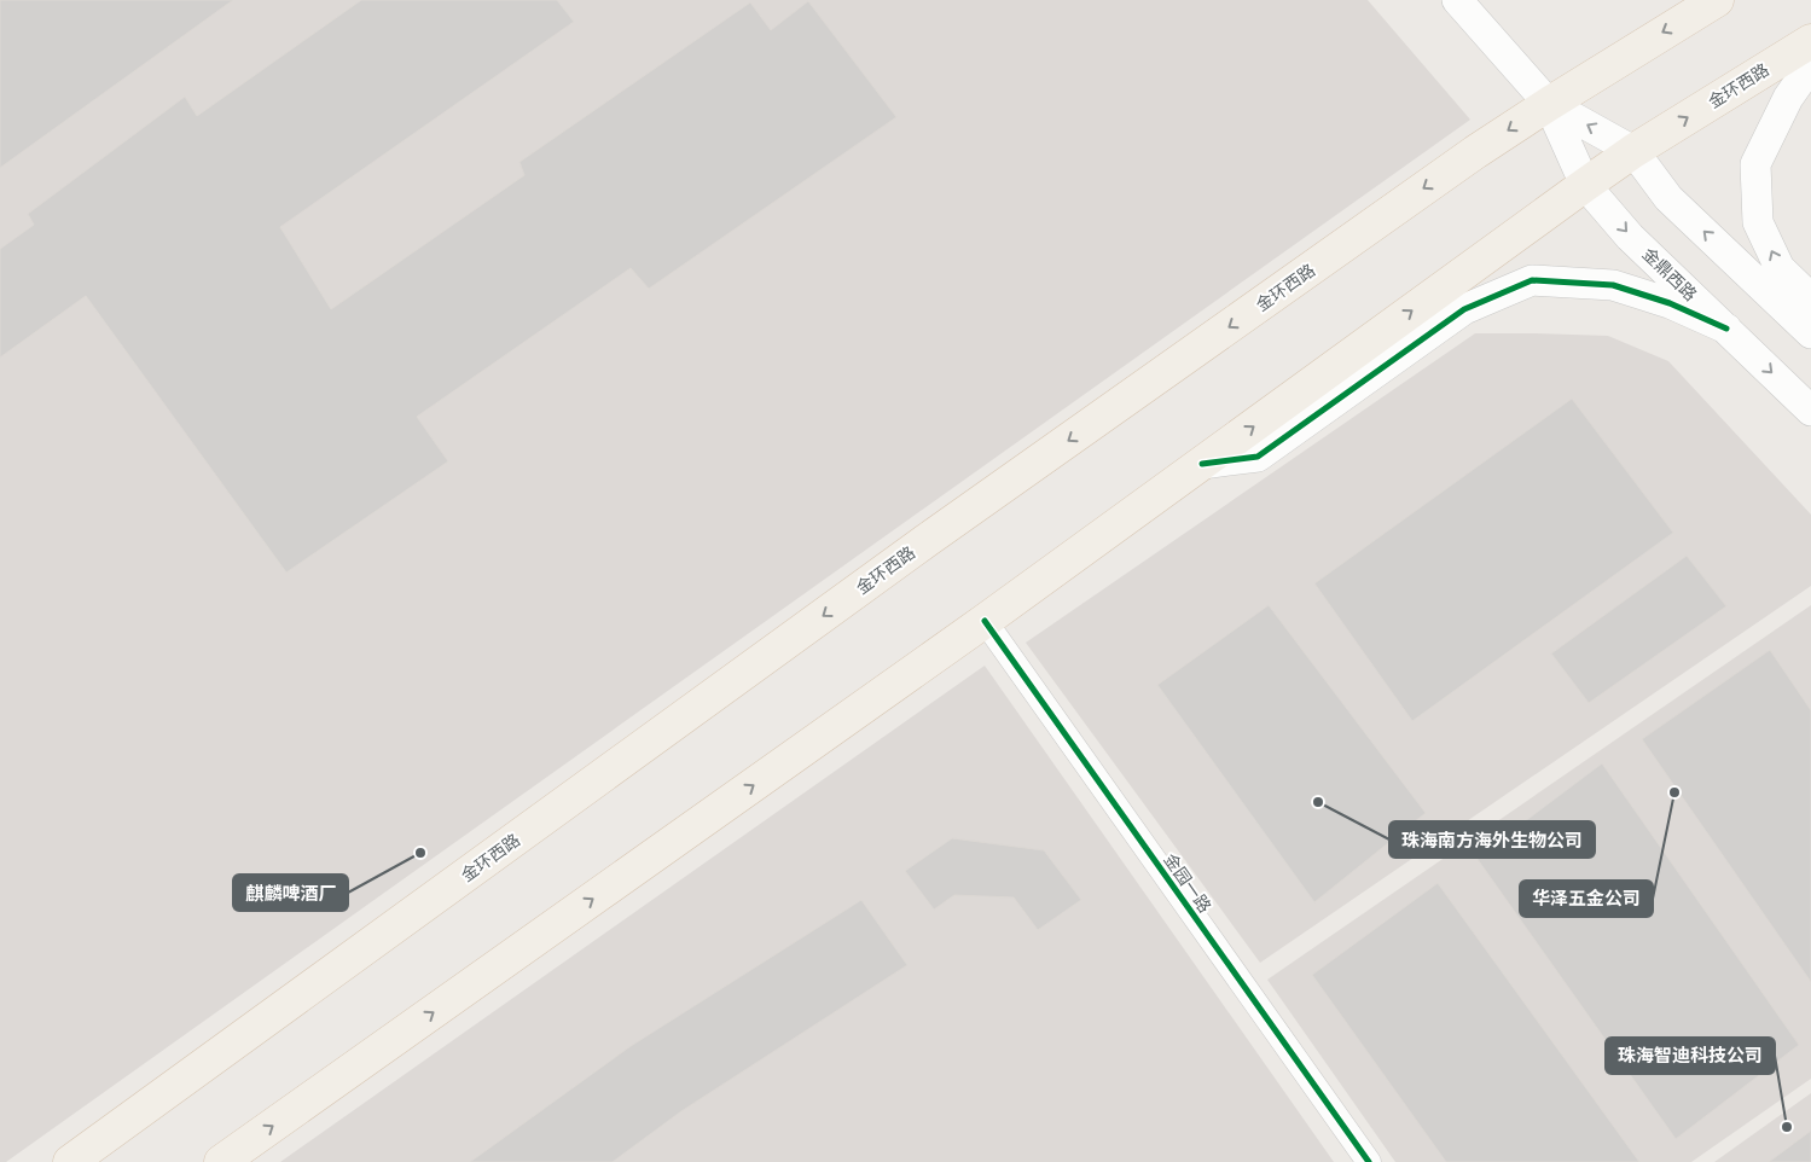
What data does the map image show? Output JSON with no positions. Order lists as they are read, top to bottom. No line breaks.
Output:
{"streets":{"main road":["金环西路"],"street":["金鼎西路","金园一路"]},"crossings":[["金环西路","金鼎西路"],["金环西路","金园一路"]],"places":["华泽五金公司","珠海南方海外生物公司","麒麟啤酒厂","珠海智迪科技公司"]}
